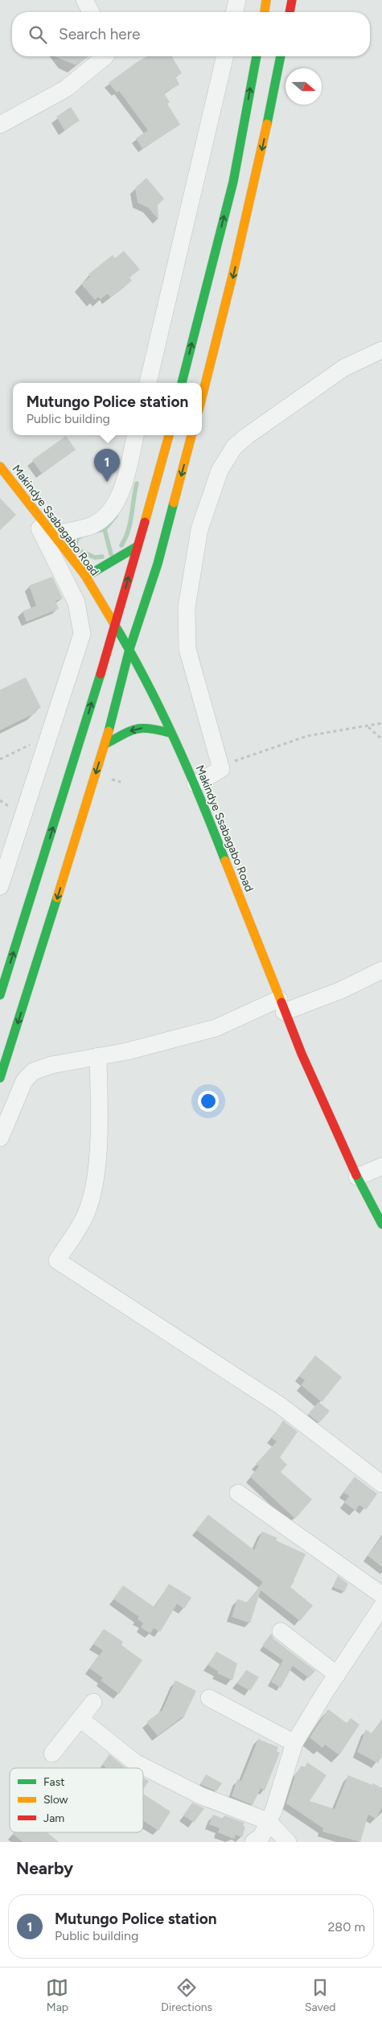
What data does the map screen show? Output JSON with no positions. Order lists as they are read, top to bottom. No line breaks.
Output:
{"streets":{"main road":["Makindye Ssabagabo Road"]},"legend":["Fast","Slow","Jam"],"north":"right","page":{"search":"Search here","popup":["Mutungo Police station","Public building"],"pins":"1","heading":"Nearby","list":[{"mark":"1","name":"Mutungo Police station","note":"Public building","value":"280 m"}],"nav":["Map","Directions","Saved"]}}
